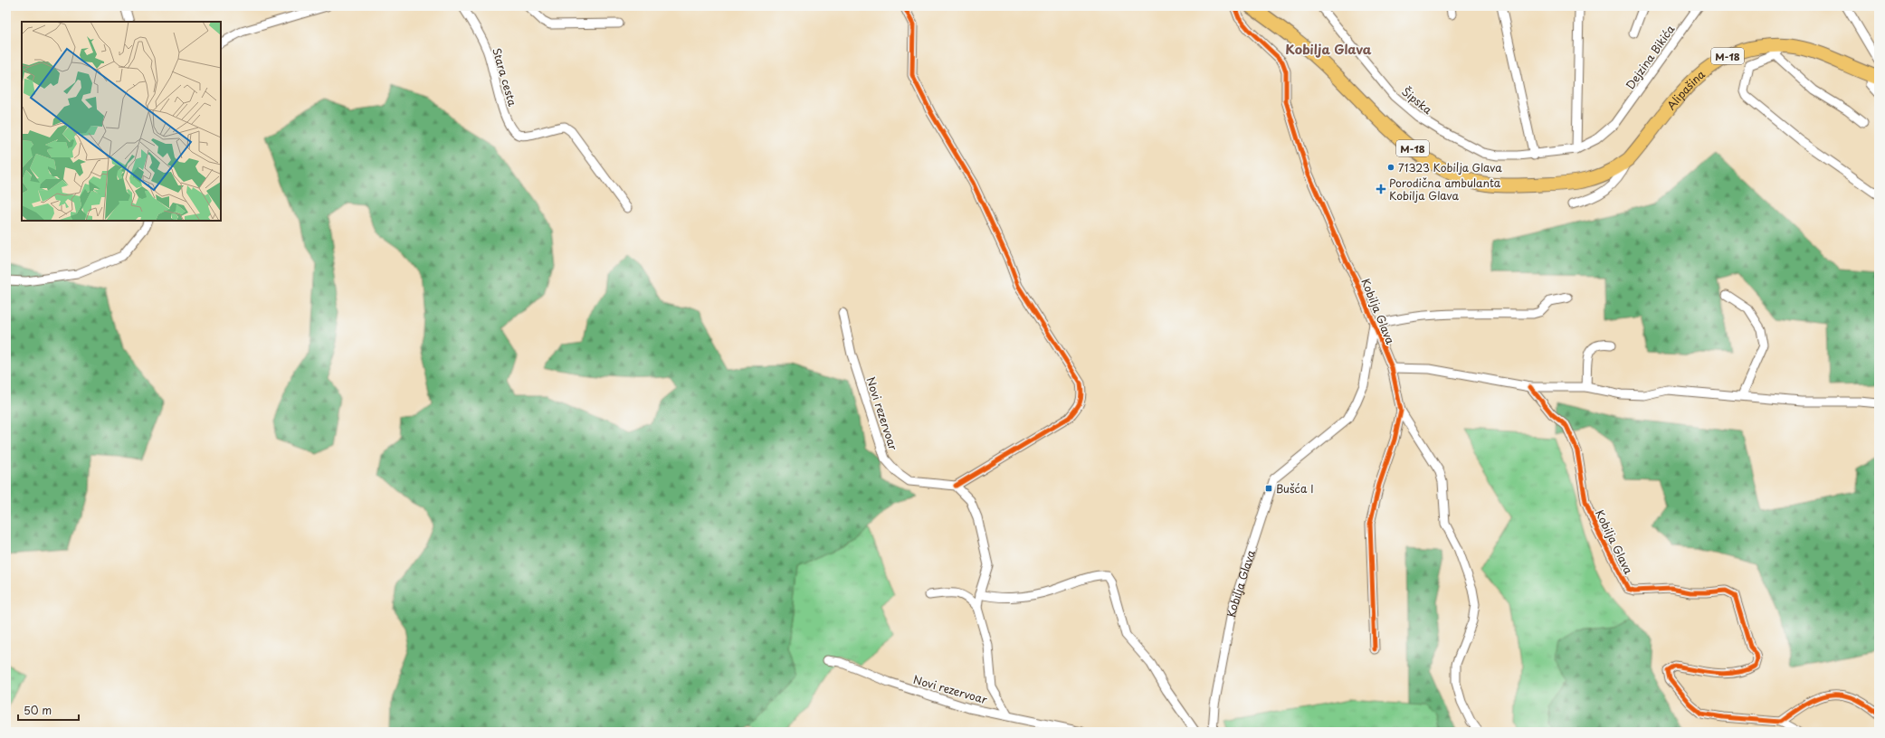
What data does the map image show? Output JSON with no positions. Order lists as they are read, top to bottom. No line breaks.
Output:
{"streets":{"main road":["M-18","Alipašina"],"street":["Dejzina Bikića","Stara cesta","Šipska","Kobilja Glava","Novi rezervoar"]},"crossings":[["Dejzina Bikića","Šipska"]],"districts":["Kobilja Glava"],"places":{"other":["71323 Kobilja Glava"],"health":["Porodična ambulanta Kobilja Glava"],"transit":["Bušća I"]},"scale_bar":"50 m"}
